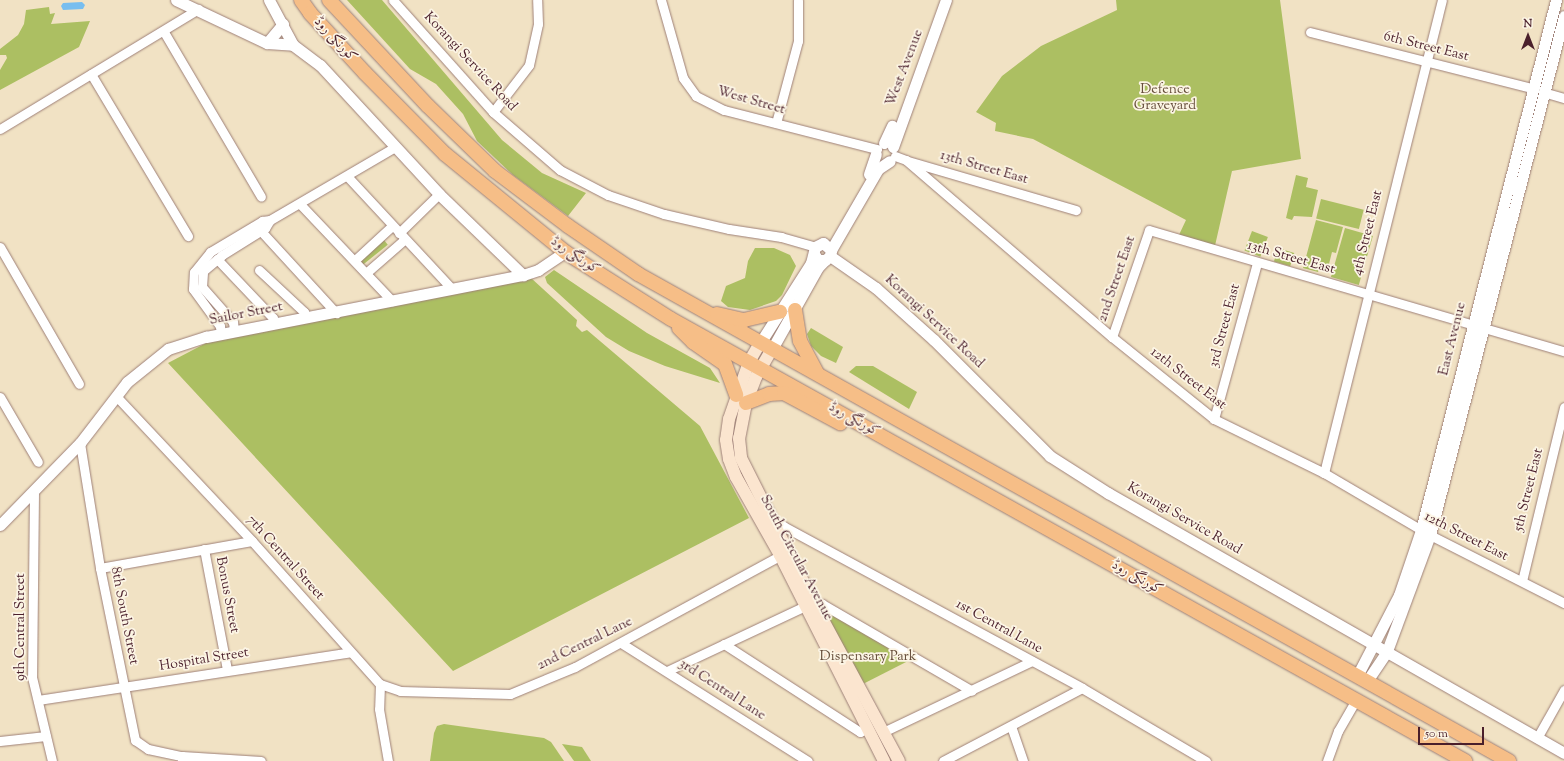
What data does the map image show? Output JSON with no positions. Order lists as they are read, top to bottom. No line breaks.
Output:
{"streets":{"main road":["کورنگی روڈ","South Circular Avenue"],"street":["6th Street East","Korangi Service Road","West Avenue","West Street","13th Street East","4th Street East","2nd Street East","Sailor Street","3rd Street East","East Avenue","12th Street East","5th Street East","7th Central Street","Bonus Street","8th South Street","9th Central Street","1st Central Lane","2nd Central Lane","Hospital Street","3rd Central Lane"]},"crossings":[["کورنگی روڈ","West Avenue"],["کورنگی روڈ","Sailor Street"],["کورنگی روڈ","East Avenue"],["کورنگی روڈ","South Circular Avenue"],["6th Street East","4th Street East"],["6th Street East","East Avenue"],["Korangi Service Road","West Avenue"],["Korangi Service Road","East Avenue"],["West Avenue","West Street"],["West Avenue","12th Street East"],["West Avenue","South Circular Avenue"],["West Street","12th Street East"],["13th Street East","4th Street East"],["13th Street East","2nd Street East"],["13th Street East","3rd Street East"],["13th Street East","East Avenue"],["13th Street East","12th Street East"],["4th Street East","12th Street East"],["2nd Street East","12th Street East"],["Sailor Street","7th Central Street"],["Sailor Street","8th South Street"],["Sailor Street","9th Central Street"],["3rd Street East","12th Street East"],["East Avenue","12th Street East"],["12th Street East","5th Street East"],["7th Central Street","Bonus Street"],["7th Central Street","2nd Central Lane"],["7th Central Street","Hospital Street"],["South Circular Avenue","1st Central Lane"],["South Circular Avenue","2nd Central Lane"],["Bonus Street","8th South Street"],["Bonus Street","Hospital Street"],["8th South Street","Hospital Street"],["9th Central Street","Hospital Street"],["2nd Central Lane","3rd Central Lane"]],"parks":["Defence Graveyard","Dispensary Park"],"scale_bar":"50 m","north":"top"}
